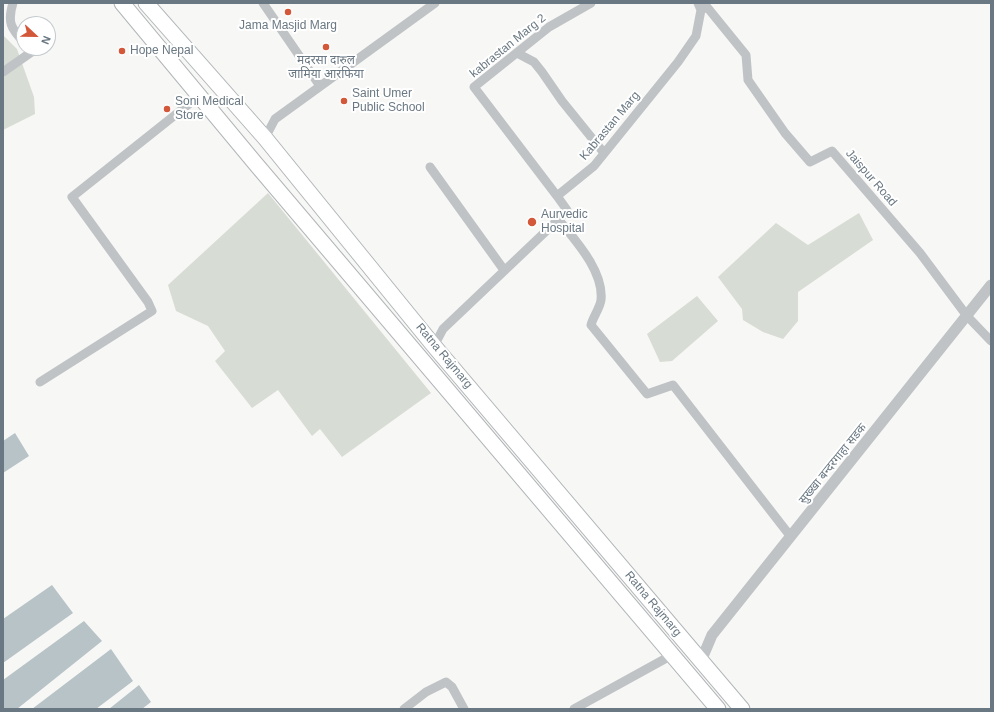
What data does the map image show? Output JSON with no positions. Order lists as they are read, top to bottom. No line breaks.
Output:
{"streets":{"highway":["Ratna Rajmarg"],"street":["kabrastan Marg 2","Kabrastan Marg","Jaispur Road","सुख्खा बन्दरगाहा सडक"]},"crossings":[["kabrastan Marg 2","Kabrastan Marg"],["Kabrastan Marg","Jaispur Road"],["Jaispur Road","सुख्खा बन्दरगाहा सडक"],["Ratna Rajmarg","सुख्खा बन्दरगाहा सडक"]],"places":["Jama Masjid Marg","मदरसा दारुल जामिया आरफिया","Hope Nepal","Saint Umer Public School","Soni Medical Store","Aurvedic Hospital"],"north":"right"}
